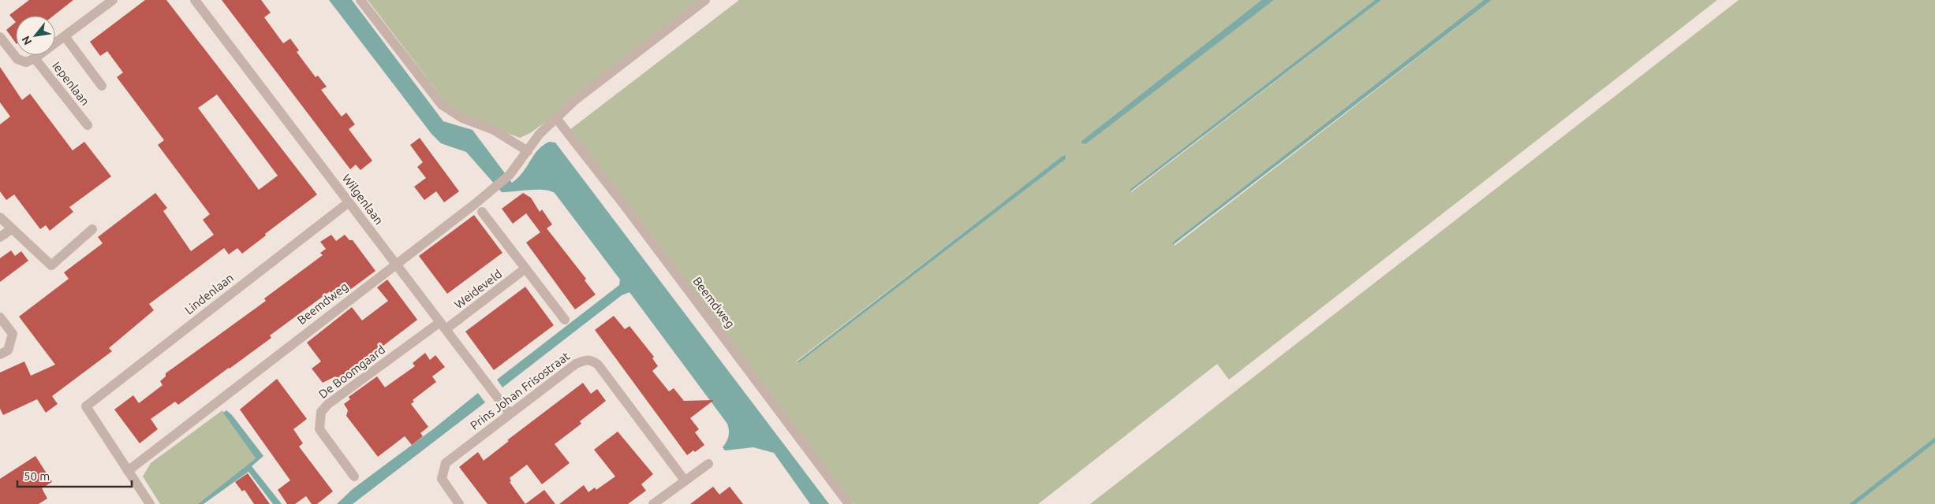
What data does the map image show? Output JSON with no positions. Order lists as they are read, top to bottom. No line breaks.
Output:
{"streets":{"street":["Iepenlaan","Wilgenlaan","Weideveld","Lindenlaan","Beemdweg","De Boomgaard","Prins Johan Frisostraat"]},"crossings":[["Wilgenlaan","Weideveld"],["Wilgenlaan","Lindenlaan"],["Wilgenlaan","Beemdweg"],["Wilgenlaan","De Boomgaard"],["Wilgenlaan","Prins Johan Frisostraat"],["Weideveld","De Boomgaard"],["Lindenlaan","Beemdweg"]],"scale_bar":"50 m","north":"bottom left"}
